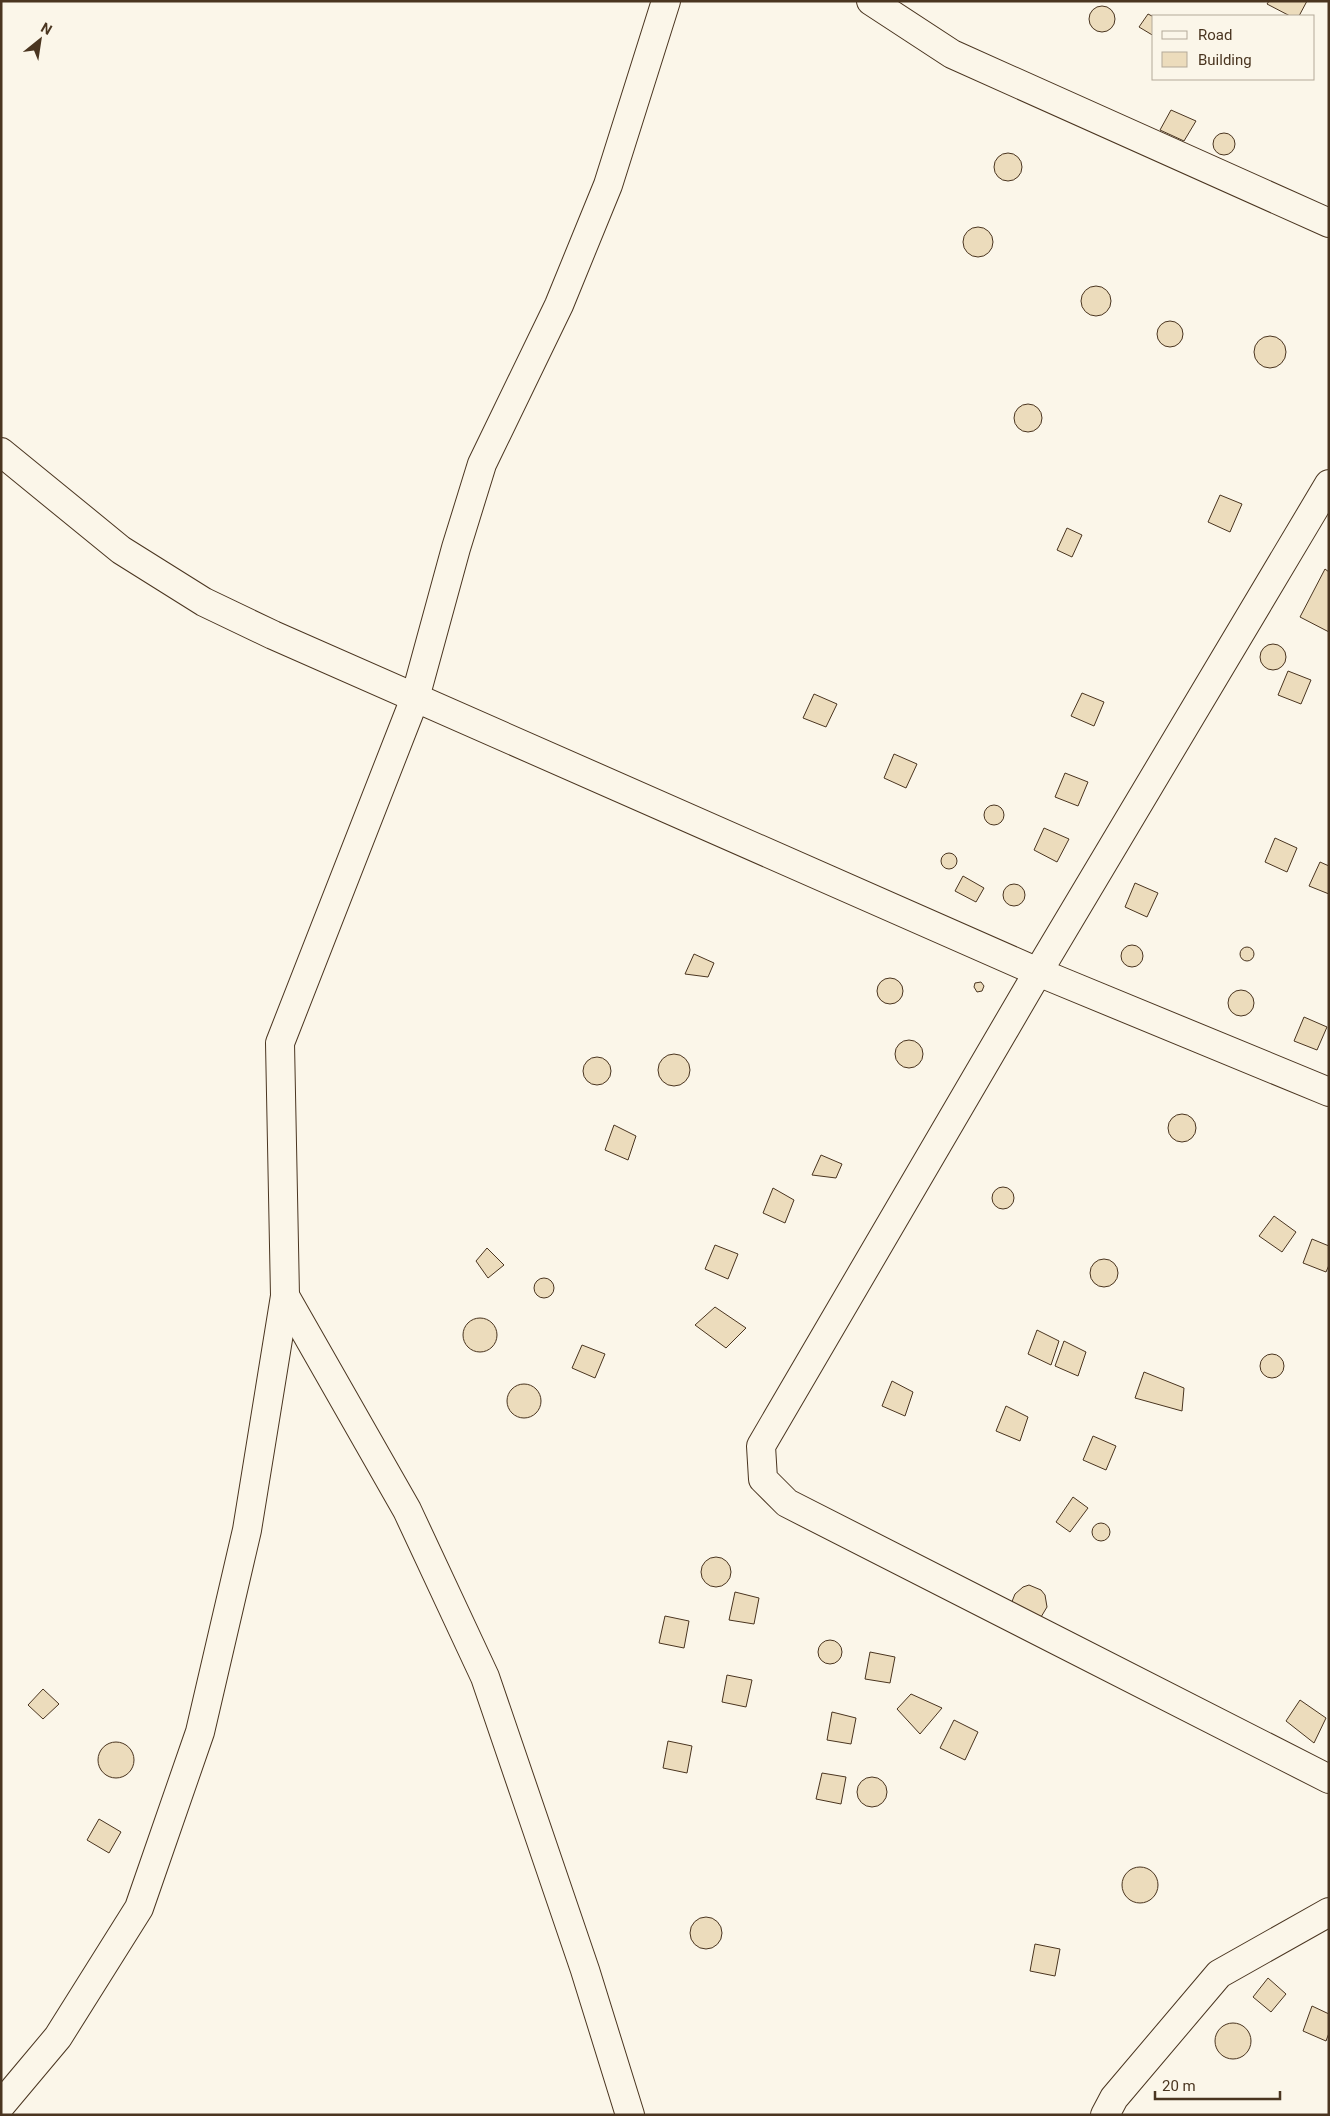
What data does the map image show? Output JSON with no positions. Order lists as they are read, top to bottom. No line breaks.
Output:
{"legend":["Road","Building"],"scale_bar":"20 m","north":"top right"}
